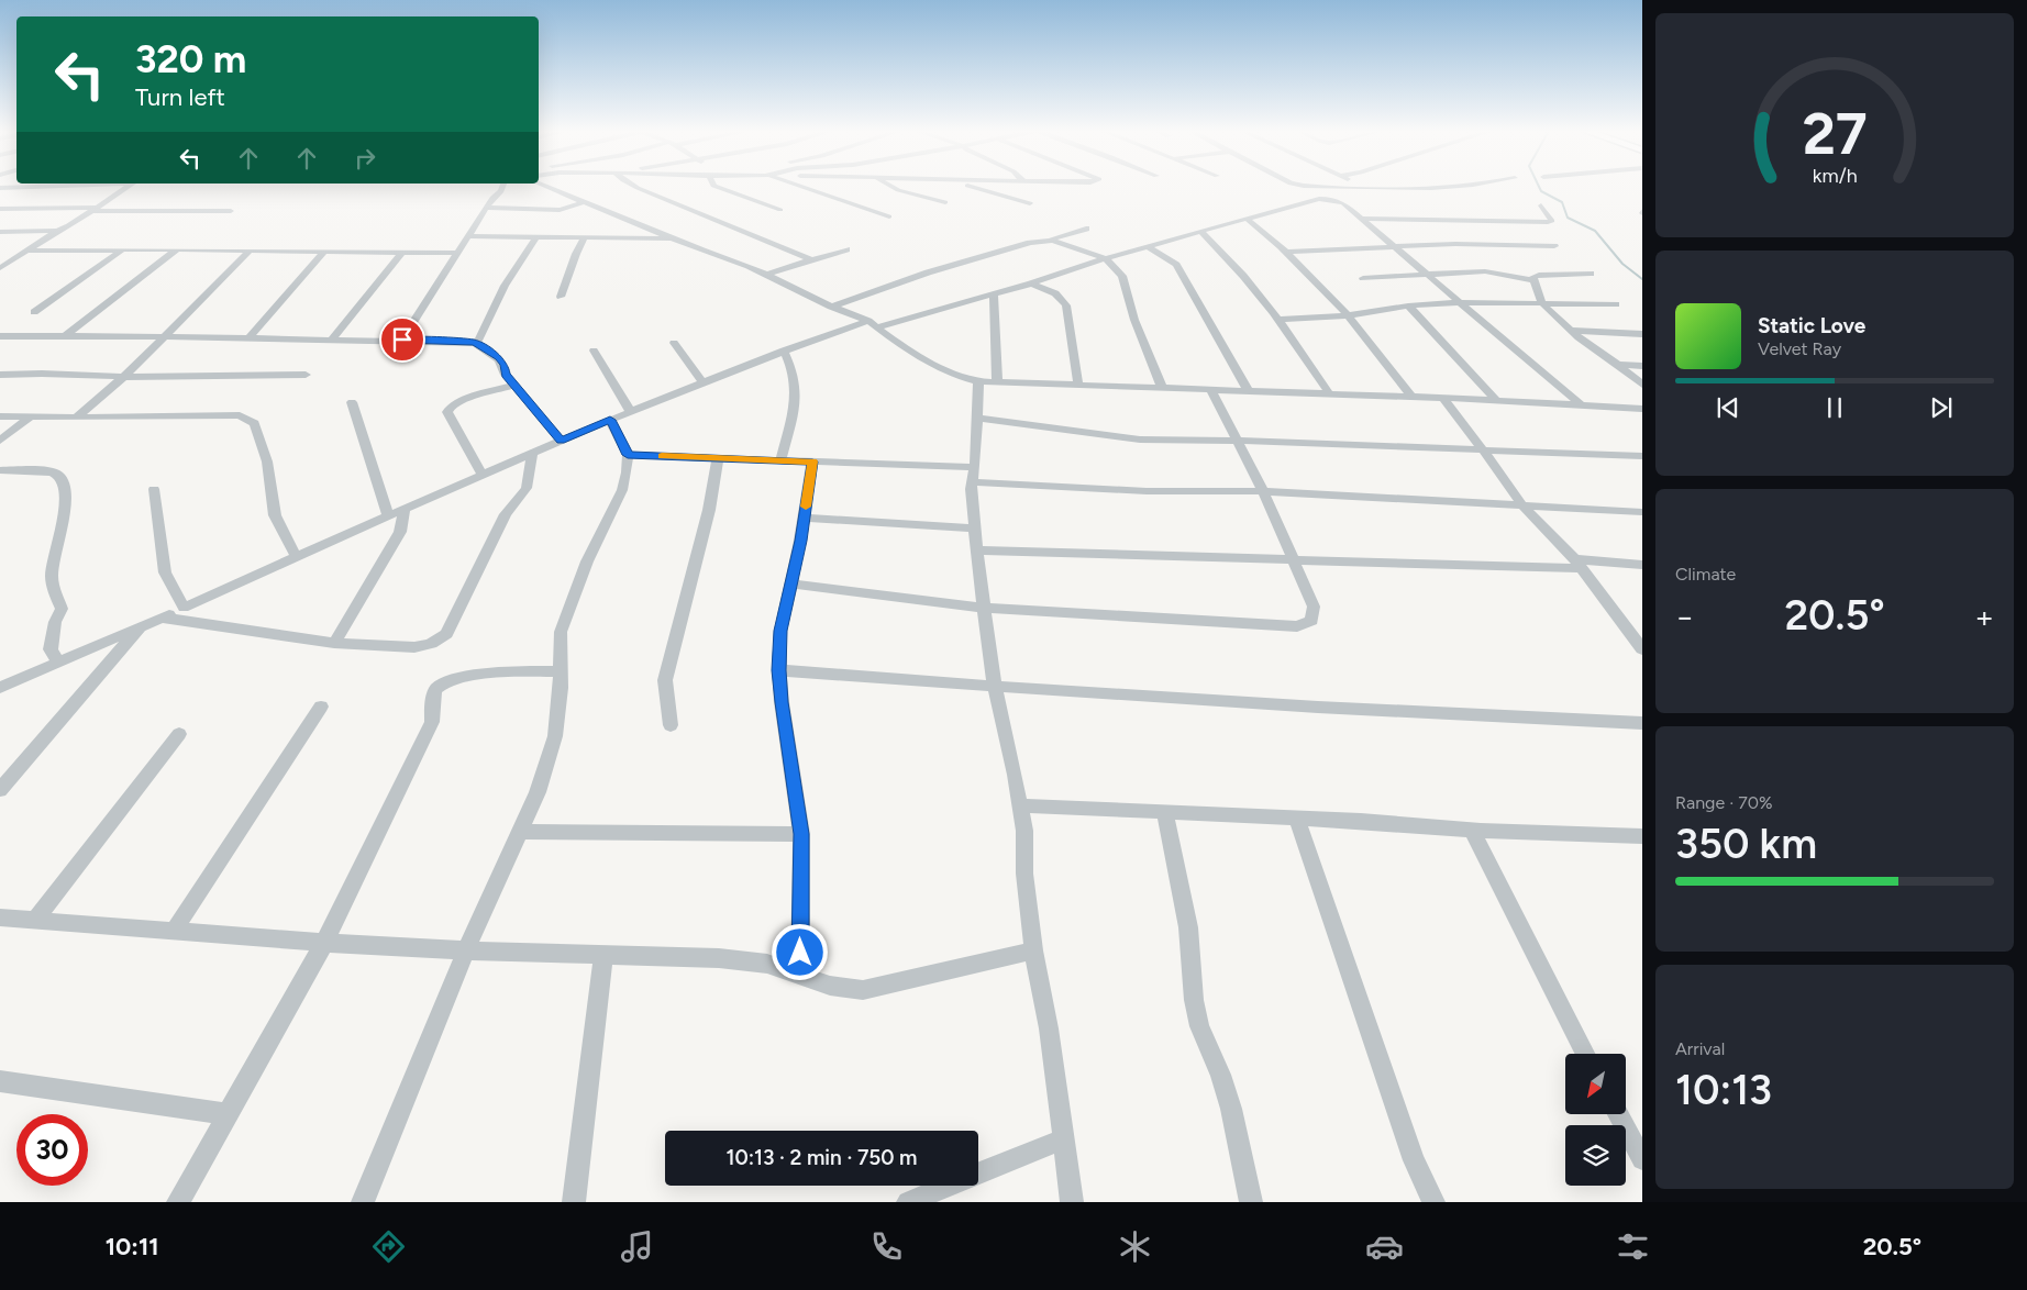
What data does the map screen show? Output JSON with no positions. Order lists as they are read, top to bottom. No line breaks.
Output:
{"north":"bottom left","page":{"turn":["320 m","Turn left"],"song":["Static Love","Velvet Ray"],"tile":["Climate",["Range · 70%","350 km"],["Arrival","10:13"]],"heat":["−","20.5°","+"],"limit":"30","trip":"10:13 · 2 min · 750 m","tabs":["10:11","20.5°"],"gauge":["27","km/h"]}}
